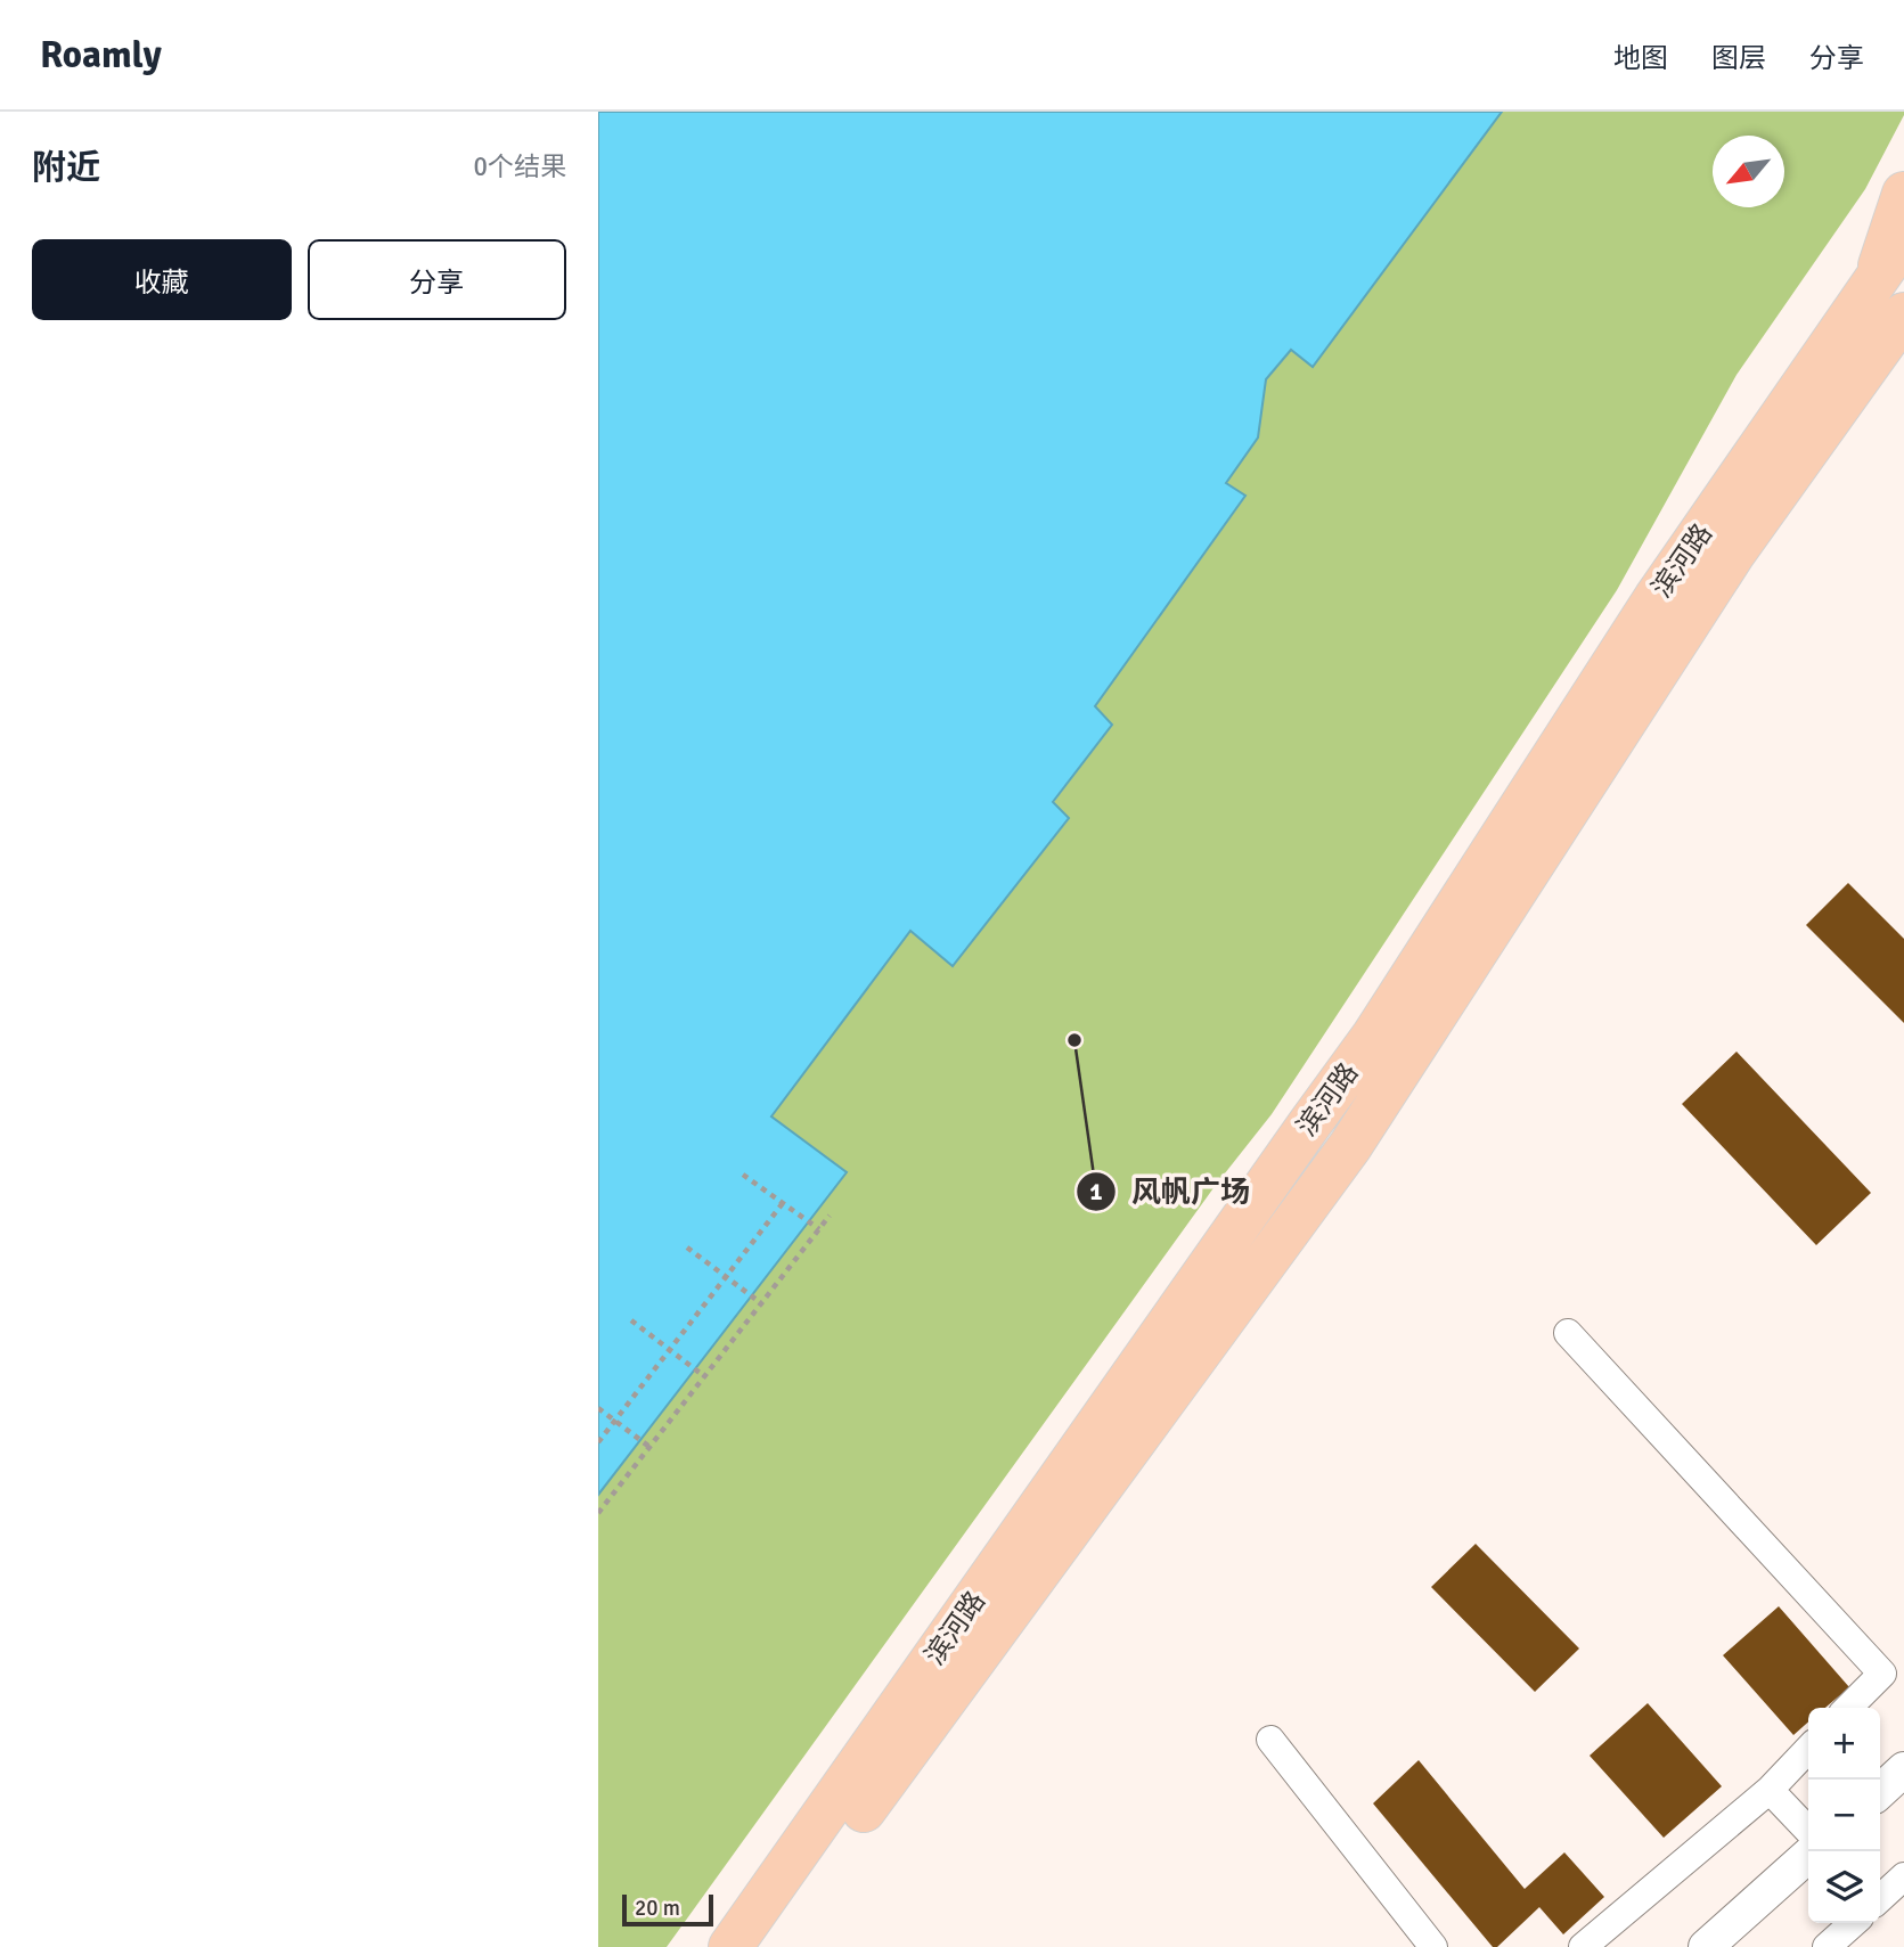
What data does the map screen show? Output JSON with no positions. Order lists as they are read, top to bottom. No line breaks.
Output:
{"streets":{"main road":["滨河路"]},"places":["风帆广场"],"scale_bar":"20 m","north":"bottom left","page":{"header":"Roamly","nav":["地图","图层","分享"],"heading":["附近","0个结果"],"buttons":["收藏","分享"],"map_buttons":["+","−"],"scale":"20 m"}}
